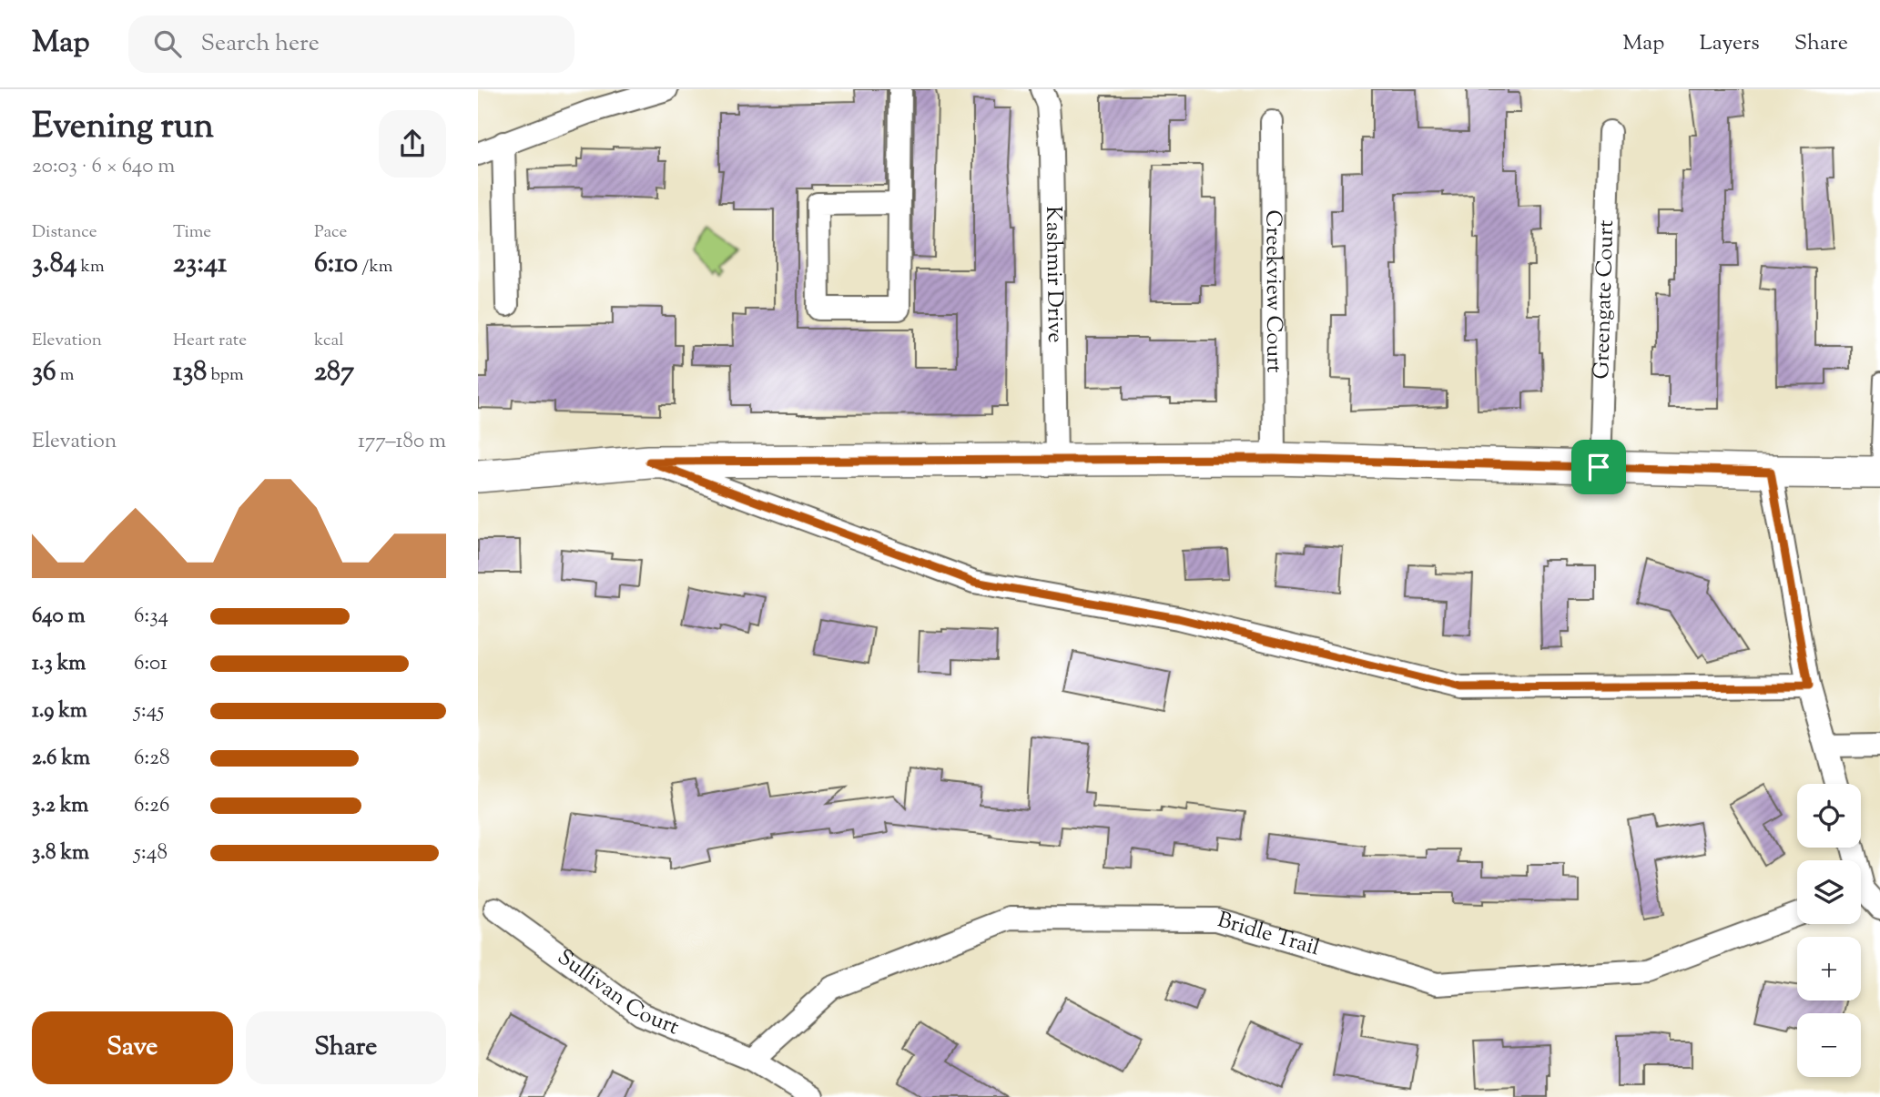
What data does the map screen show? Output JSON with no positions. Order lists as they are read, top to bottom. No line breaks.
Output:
{"streets":{"street":["Kashmir Drive","Creekview Court","Greengate Court","Bridle Trail","Sullivan Court"]},"crossings":[["Bridle Trail","Sullivan Court"]],"page":{"header":"Map","search":"Search here","nav":["Map","Layers","Share"],"heading":["Evening run","20:03 · 6 × 640 m"],"stats":[["Distance","3.84 km"],["Time","23:41"],["Pace","6:10 /km"],["Elevation","36 m"],["Heart rate","138 bpm"],["kcal","287"]],"chart":["Elevation","177–180 m"],"list":[{"name":"640 m","note":"6:34"},{"name":"1.3 km","note":"6:01"},{"name":"1.9 km","note":"5:45"},{"name":"2.6 km","note":"6:28"},{"name":"3.2 km","note":"6:26"},{"name":"3.8 km","note":"5:48"}],"map_buttons":["+","−"],"buttons":["Save","Share"]}}
